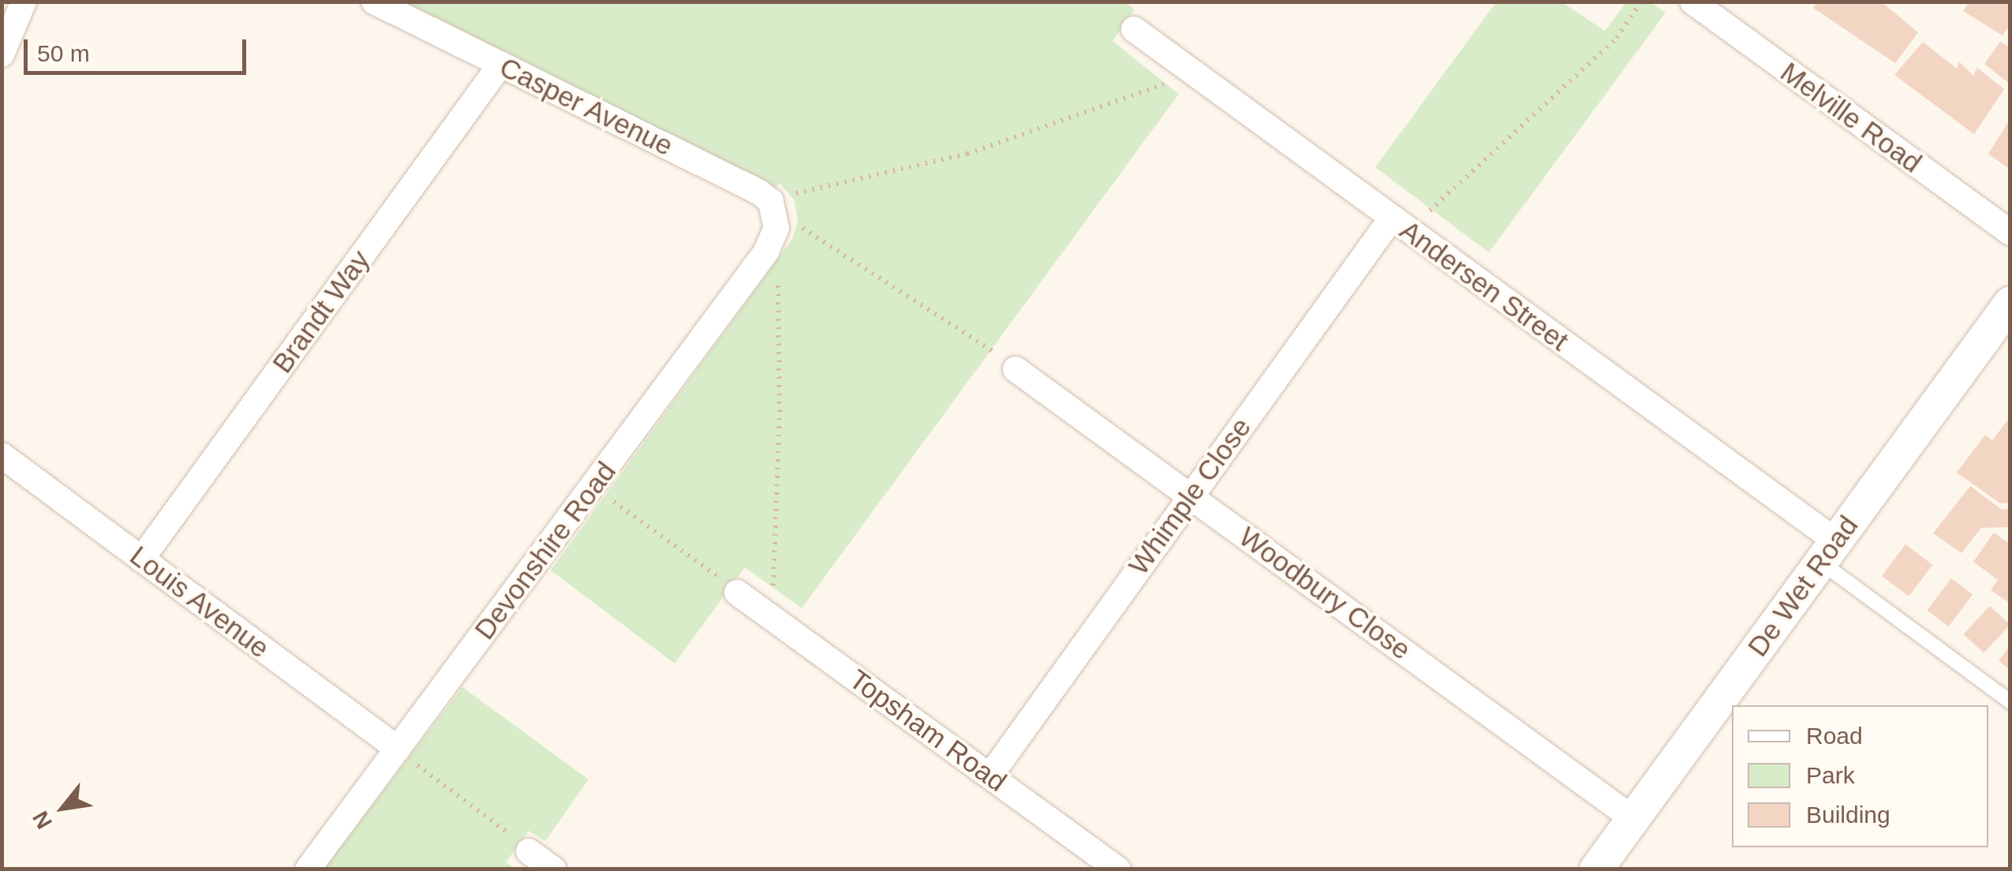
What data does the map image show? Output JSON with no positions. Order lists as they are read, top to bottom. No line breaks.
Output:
{"streets":{"street":["Casper Avenue","Melville Road","Andersen Street","Brandt Way","Whimple Close","Devonshire Road","De Wet Road","Woodbury Close","Louis Avenue","Topsham Road"]},"crossings":[["Casper Avenue","Brandt Way"],["Casper Avenue","Devonshire Road"],["Andersen Street","Whimple Close"],["Andersen Street","De Wet Road"],["Brandt Way","Louis Avenue"],["Whimple Close","Woodbury Close"],["Whimple Close","Topsham Road"],["Devonshire Road","Louis Avenue"],["De Wet Road","Woodbury Close"]],"legend":["Road","Park","Building"],"scale_bar":"50 m","north":"bottom left"}
